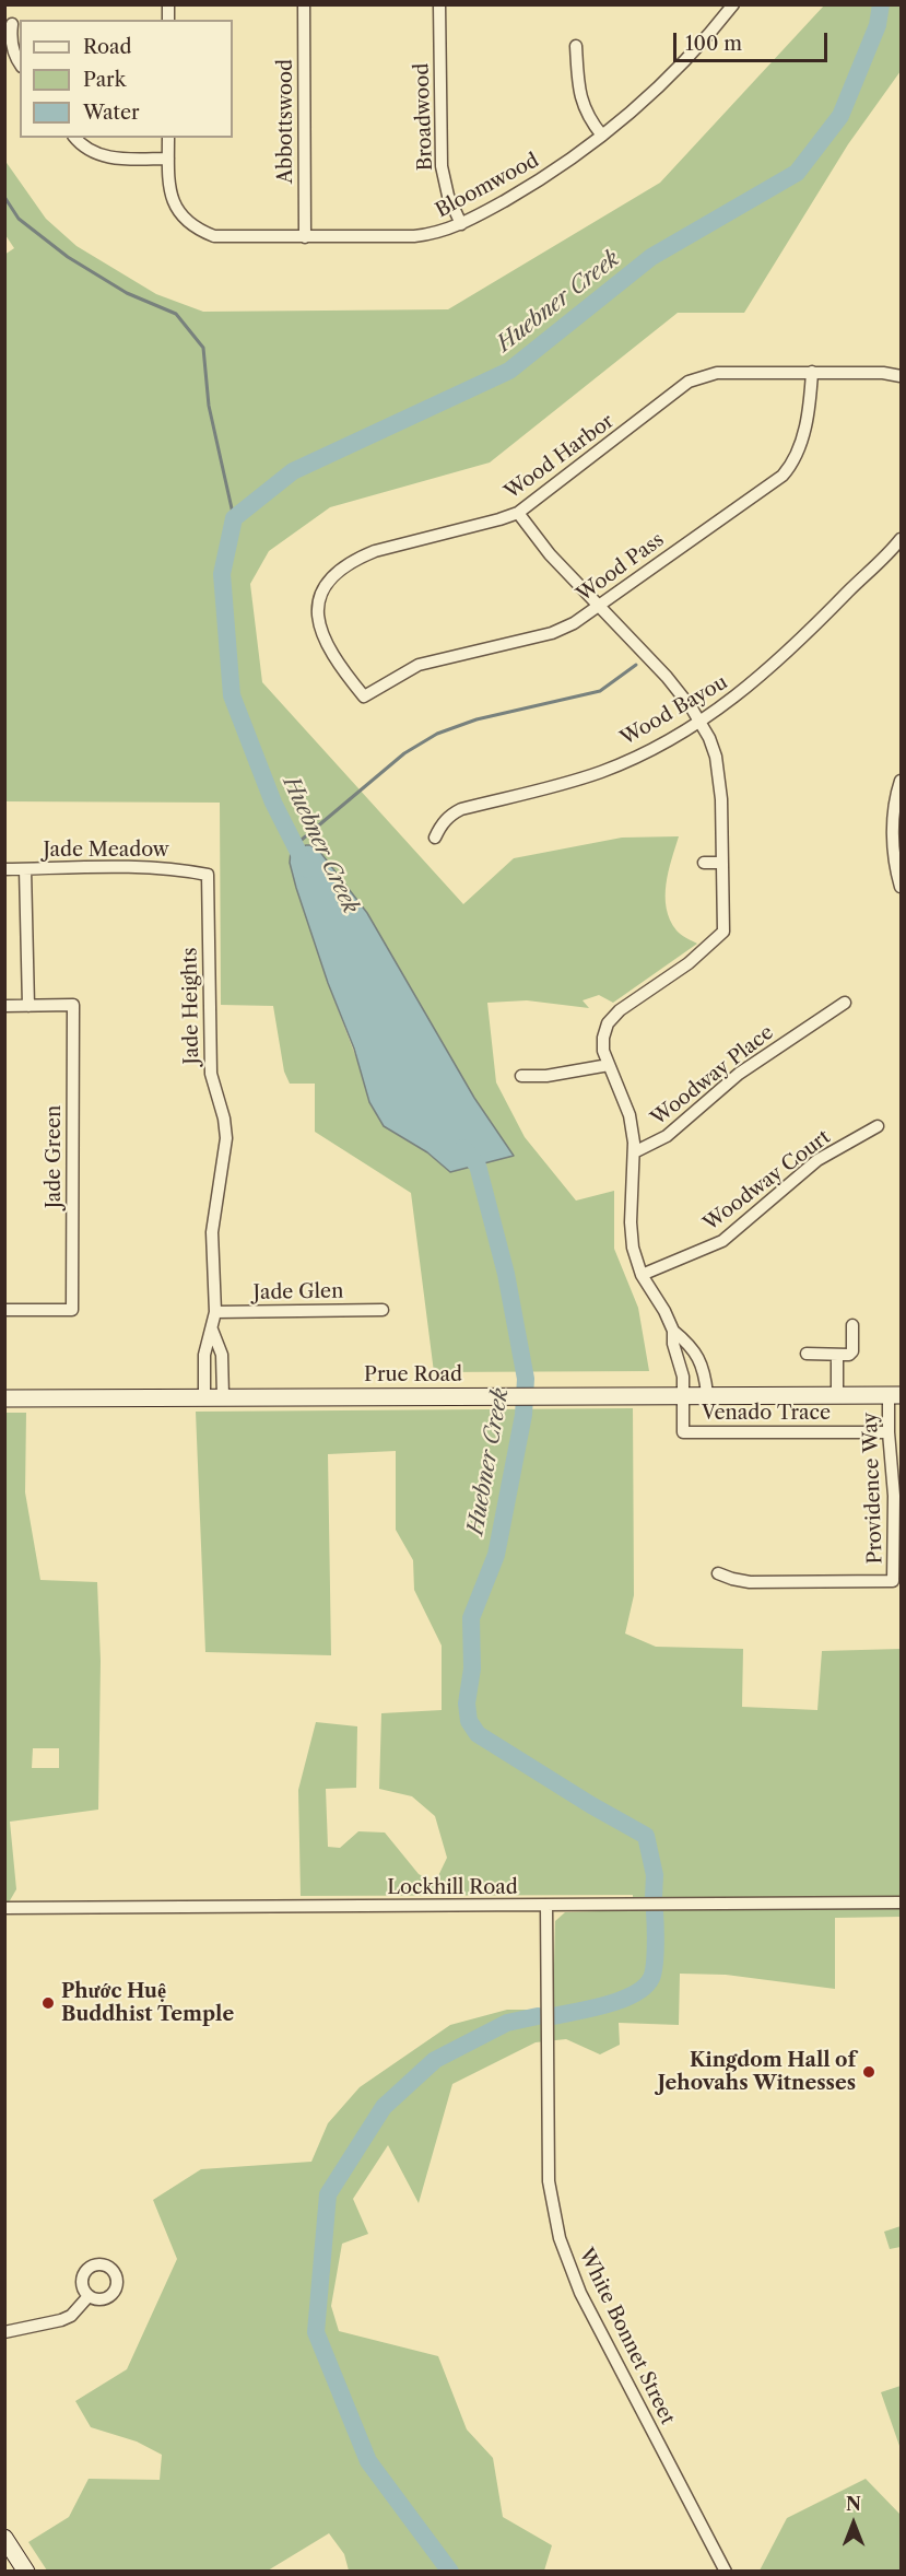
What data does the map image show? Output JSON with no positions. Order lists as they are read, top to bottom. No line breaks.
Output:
{"streets":{"main road":["Prue Road"],"street":["Broadwood","Abbottswood","Bloomwood","Wood Harbor","Wood Pass","Wood Bayou","Jade Meadow","Jade Heights","Woodway Place","Jade Green","Woodway Court","Jade Glen","Venado Trace","Providence Way","Lockhill Road","White Bonnet Street"]},"crossings":[["Broadwood","Bloomwood"],["Abbottswood","Bloomwood"],["Wood Harbor","Wood Pass"],["Jade Meadow","Jade Heights"],["Jade Heights","Jade Glen"],["Jade Heights","Prue Road"],["Prue Road","Venado Trace"],["Prue Road","Providence Way"],["Venado Trace","Providence Way"],["Lockhill Road","White Bonnet Street"]],"water":["Huebner Creek"],"places":["Phước Huệ Buddhist Temple","Kingdom Hall of Jehovahs Witnesses"],"legend":["Road","Park","Water"],"scale_bar":"100 m","north":"top"}
